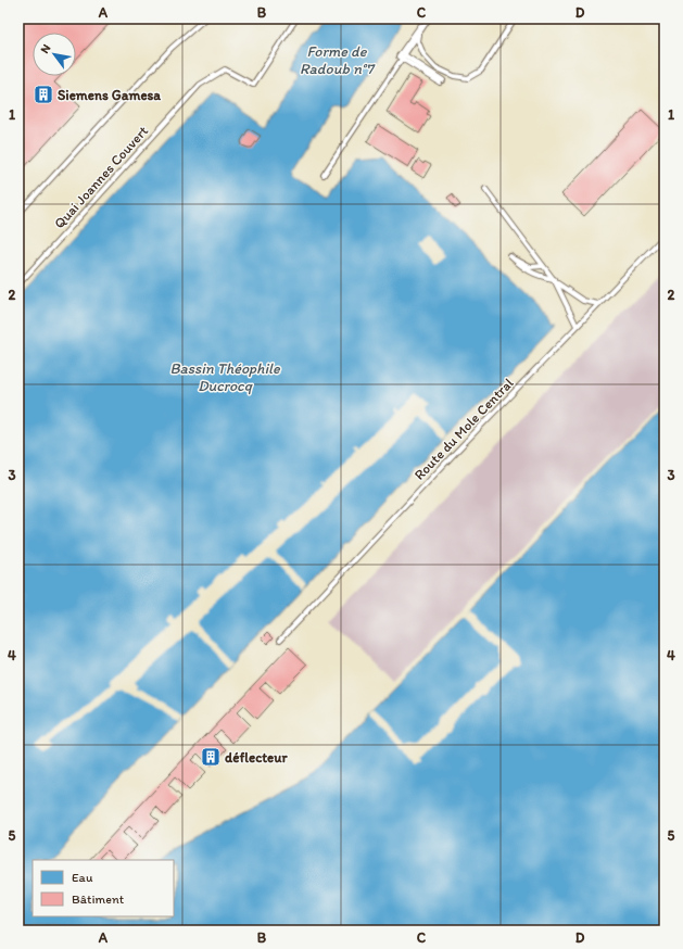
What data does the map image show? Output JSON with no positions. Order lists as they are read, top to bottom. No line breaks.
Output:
{"streets":{"lane":["Quai Joannes Couvert","Route du Mole Central"]},"water":["Forme de Radoub n°7","Bassin Théophile Ducrocq"],"places":{"building":["Siemens Gamesa","déflecteur"]},"legend":["Eau","Bâtiment"],"north":"top left","grid":{"columns":["A","B","C","D"],"rows":["1","2","3","4","5"]}}
